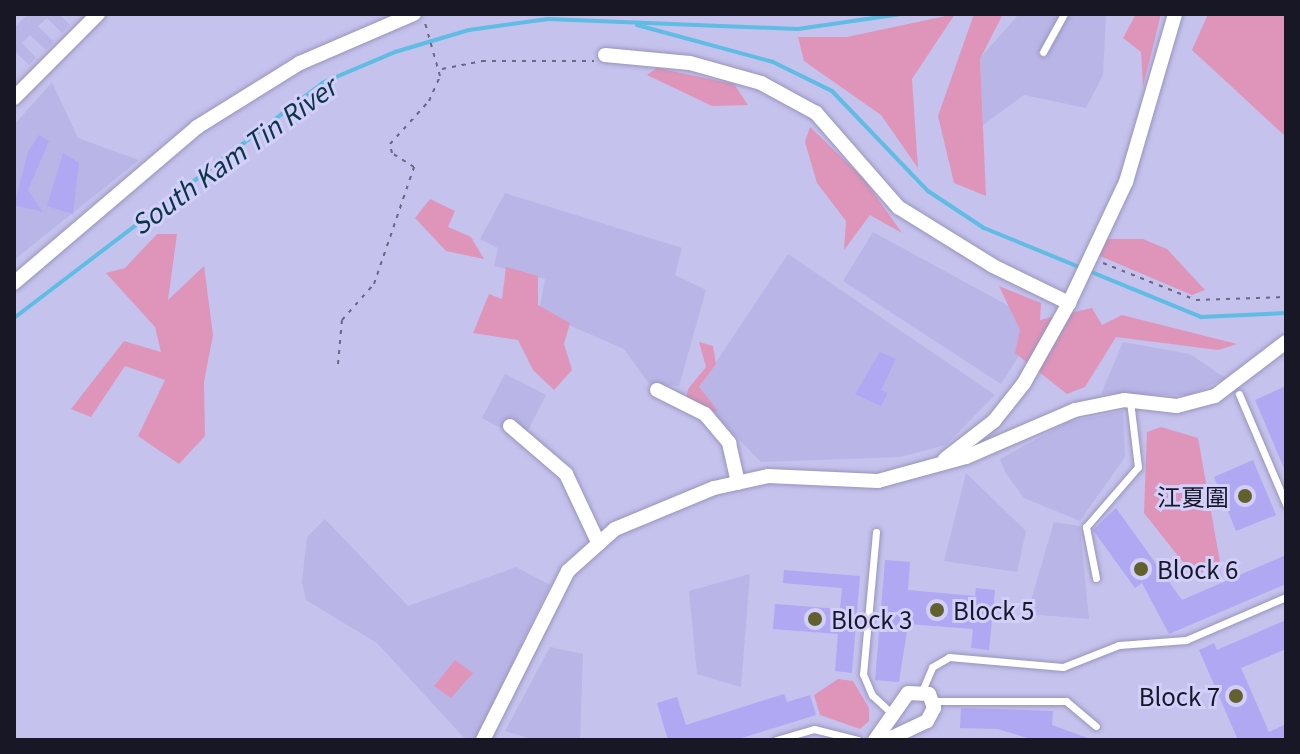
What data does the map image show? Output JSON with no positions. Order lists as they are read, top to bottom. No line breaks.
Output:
{"water":["South Kam Tin River"],"places":["江夏圍","Block 6","Block 5","Block 3","Block 7"]}
